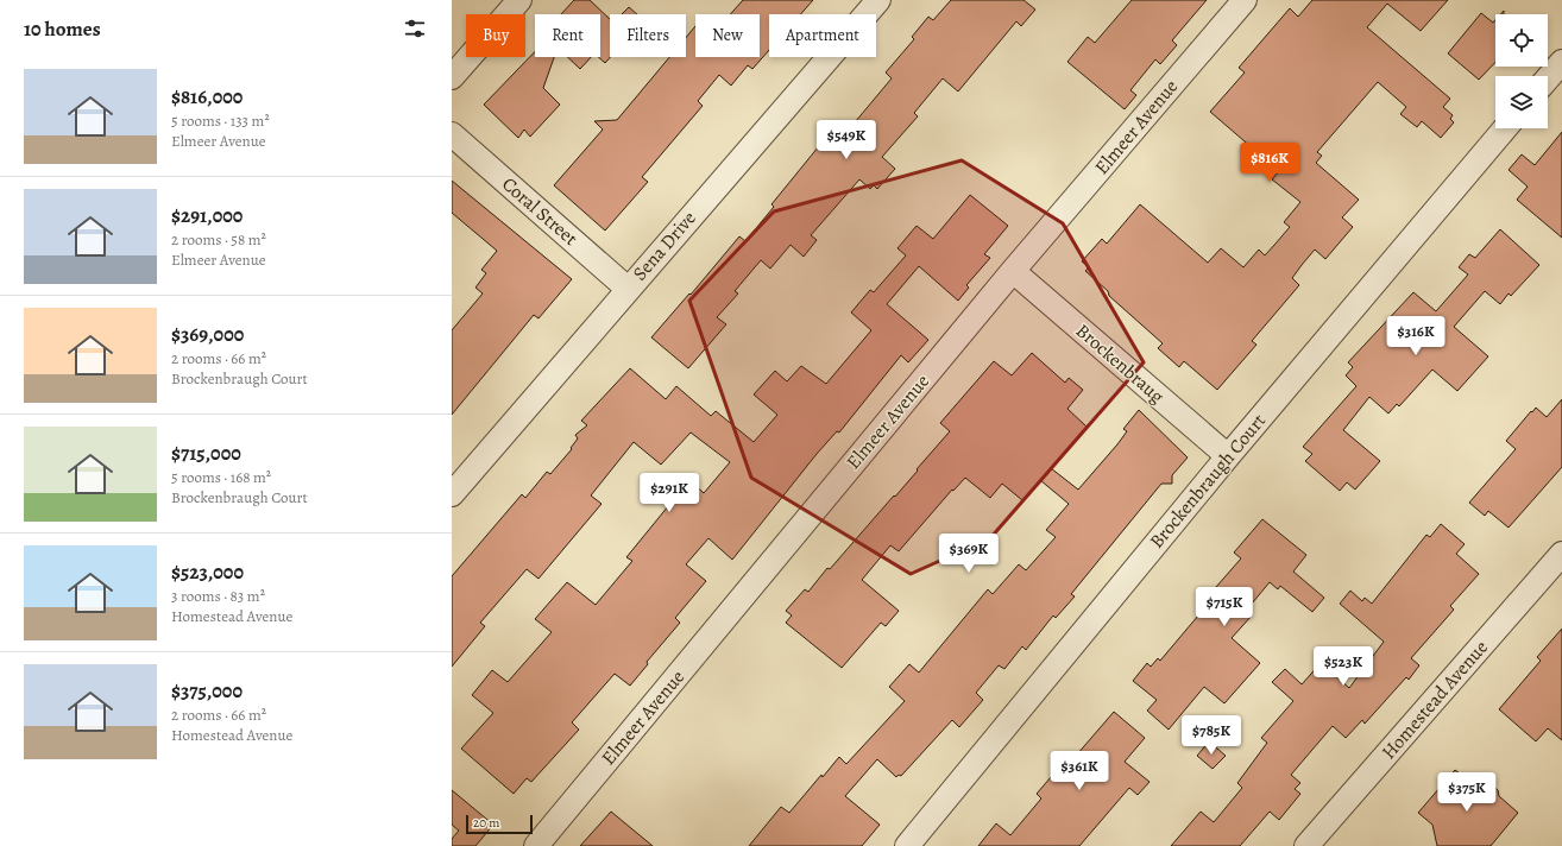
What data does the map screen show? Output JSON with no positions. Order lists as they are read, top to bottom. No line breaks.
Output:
{"streets":{"street":["Elmeer Avenue","Coral Street","Sena Drive","Brockenbraug","Brockenbraugh Court","Homestead Avenue"]},"crossings":[["Elmeer Avenue","Brockenbraug"],["Coral Street","Sena Drive"],["Brockenbraug","Brockenbraugh Court"]],"scale_bar":"20 m","page":{"heading":"10 homes","chip":["Buy","Rent","Filters","New","Apartment"],"list":[{"name":"$816,000","note":"5 rooms · 133 m² · Elmeer Avenue"},{"name":"$291,000","note":"2 rooms · 58 m² · Elmeer Avenue"},{"name":"$369,000","note":"2 rooms · 66 m² · Brockenbraugh Court"},{"name":"$715,000","note":"5 rooms · 168 m² · Brockenbraugh Court"},{"name":"$523,000","note":"3 rooms · 83 m² · Homestead Avenue"},{"name":"$375,000","note":"2 rooms · 66 m² · Homestead Avenue"}],"price":["$549K","$816K","$316K","$291K","$369K","$715K","$523K","$785K","$361K","$375K"],"scale":"20 m"}}
